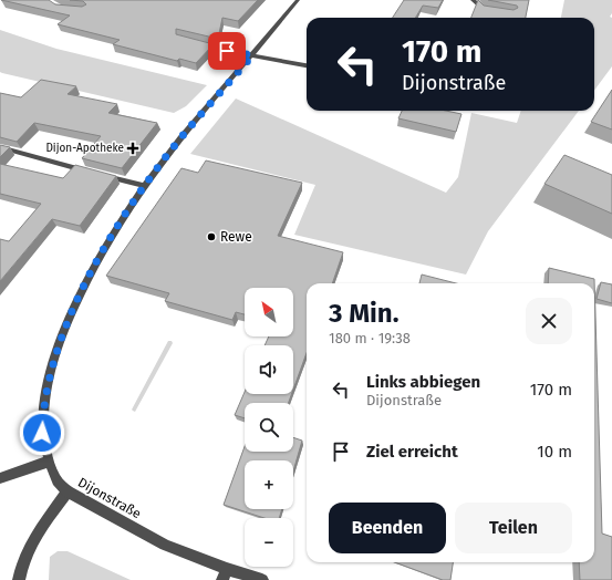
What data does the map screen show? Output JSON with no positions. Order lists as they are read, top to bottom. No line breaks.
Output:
{"streets":{"street":["Dijonstraße"]},"places":{"health":["Dijon-Apotheke"],"other":["Rewe"]},"north":"top left","page":{"turn":["170 m","Dijonstraße"],"heading":["3 Min.","180 m · 19:38"],"map_buttons":["+","−"],"list":[{"name":"Links abbiegen","note":"Dijonstraße","value":"170 m"},{"name":"Ziel erreicht","value":"10 m"}],"buttons":["Beenden","Teilen"]}}
